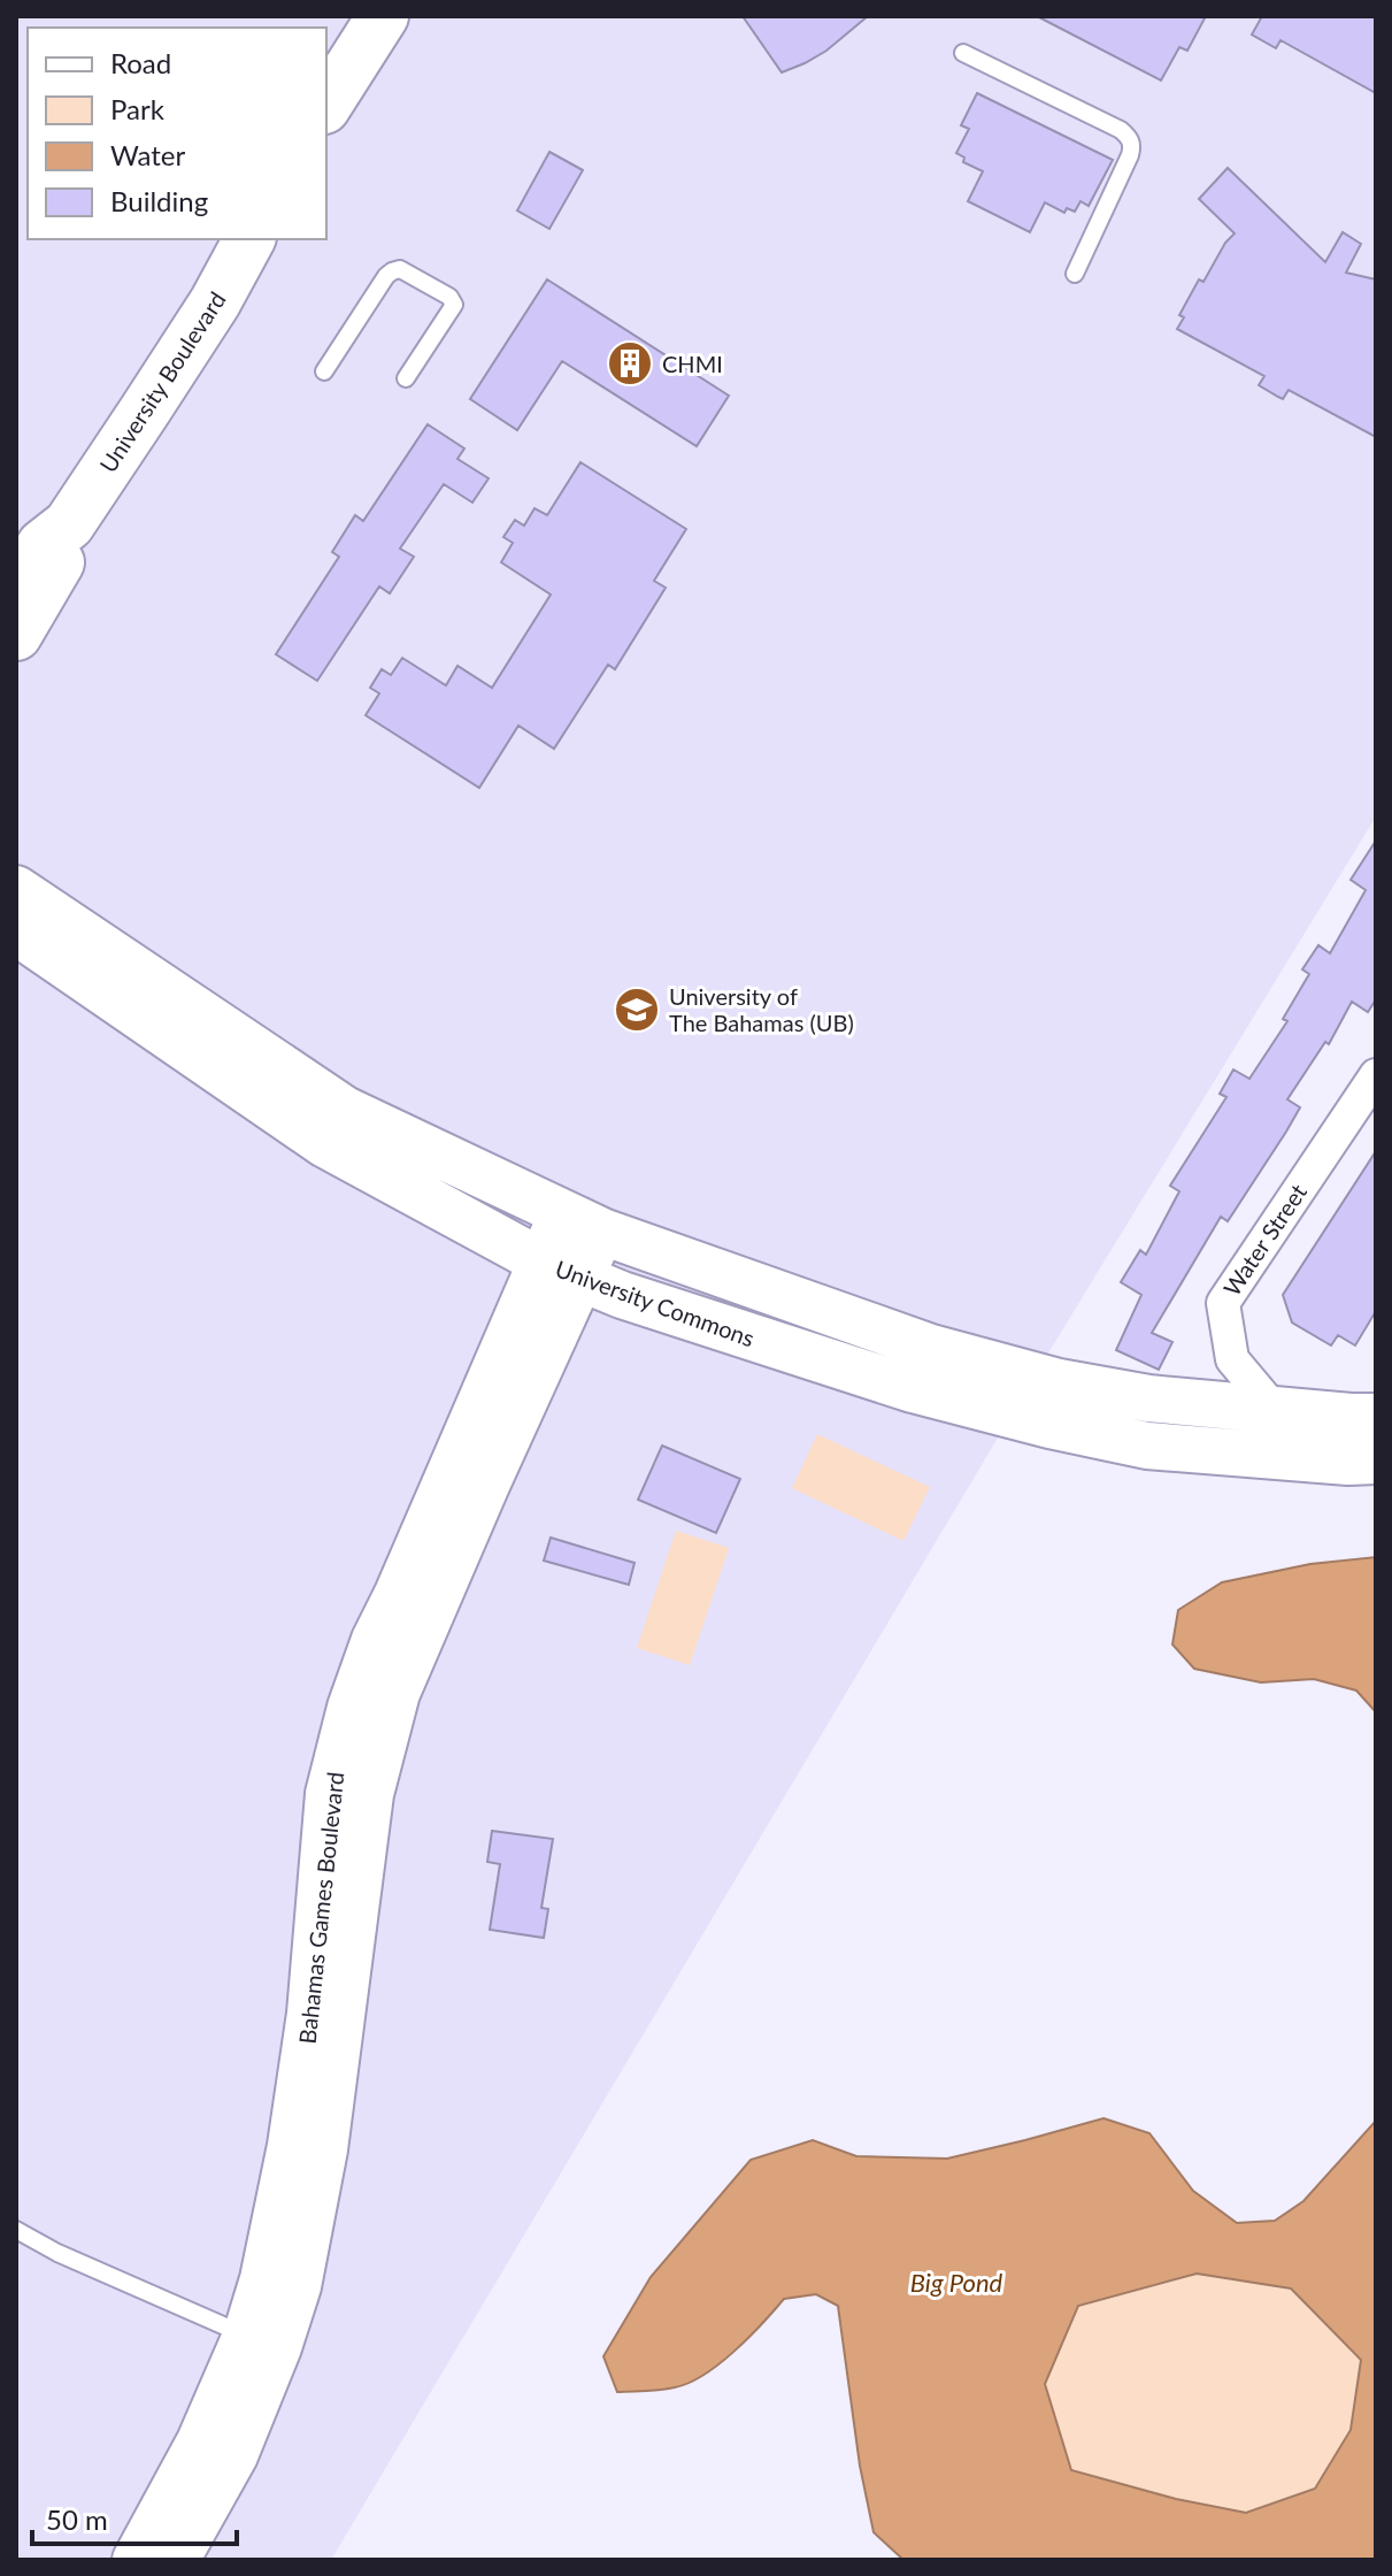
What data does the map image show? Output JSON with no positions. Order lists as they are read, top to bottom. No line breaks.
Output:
{"streets":{"main road":["University Boulevard","University Commons","Bahamas Games Boulevard"],"street":["Water Street"]},"crossings":[["University Commons","Bahamas Games Boulevard"]],"water":["Big Pond"],"places":{"building":["CHMI"],"school or university":["University of The Bahamas (UB)"]},"legend":["Road","Park","Water","Building"],"scale_bar":"50 m"}
